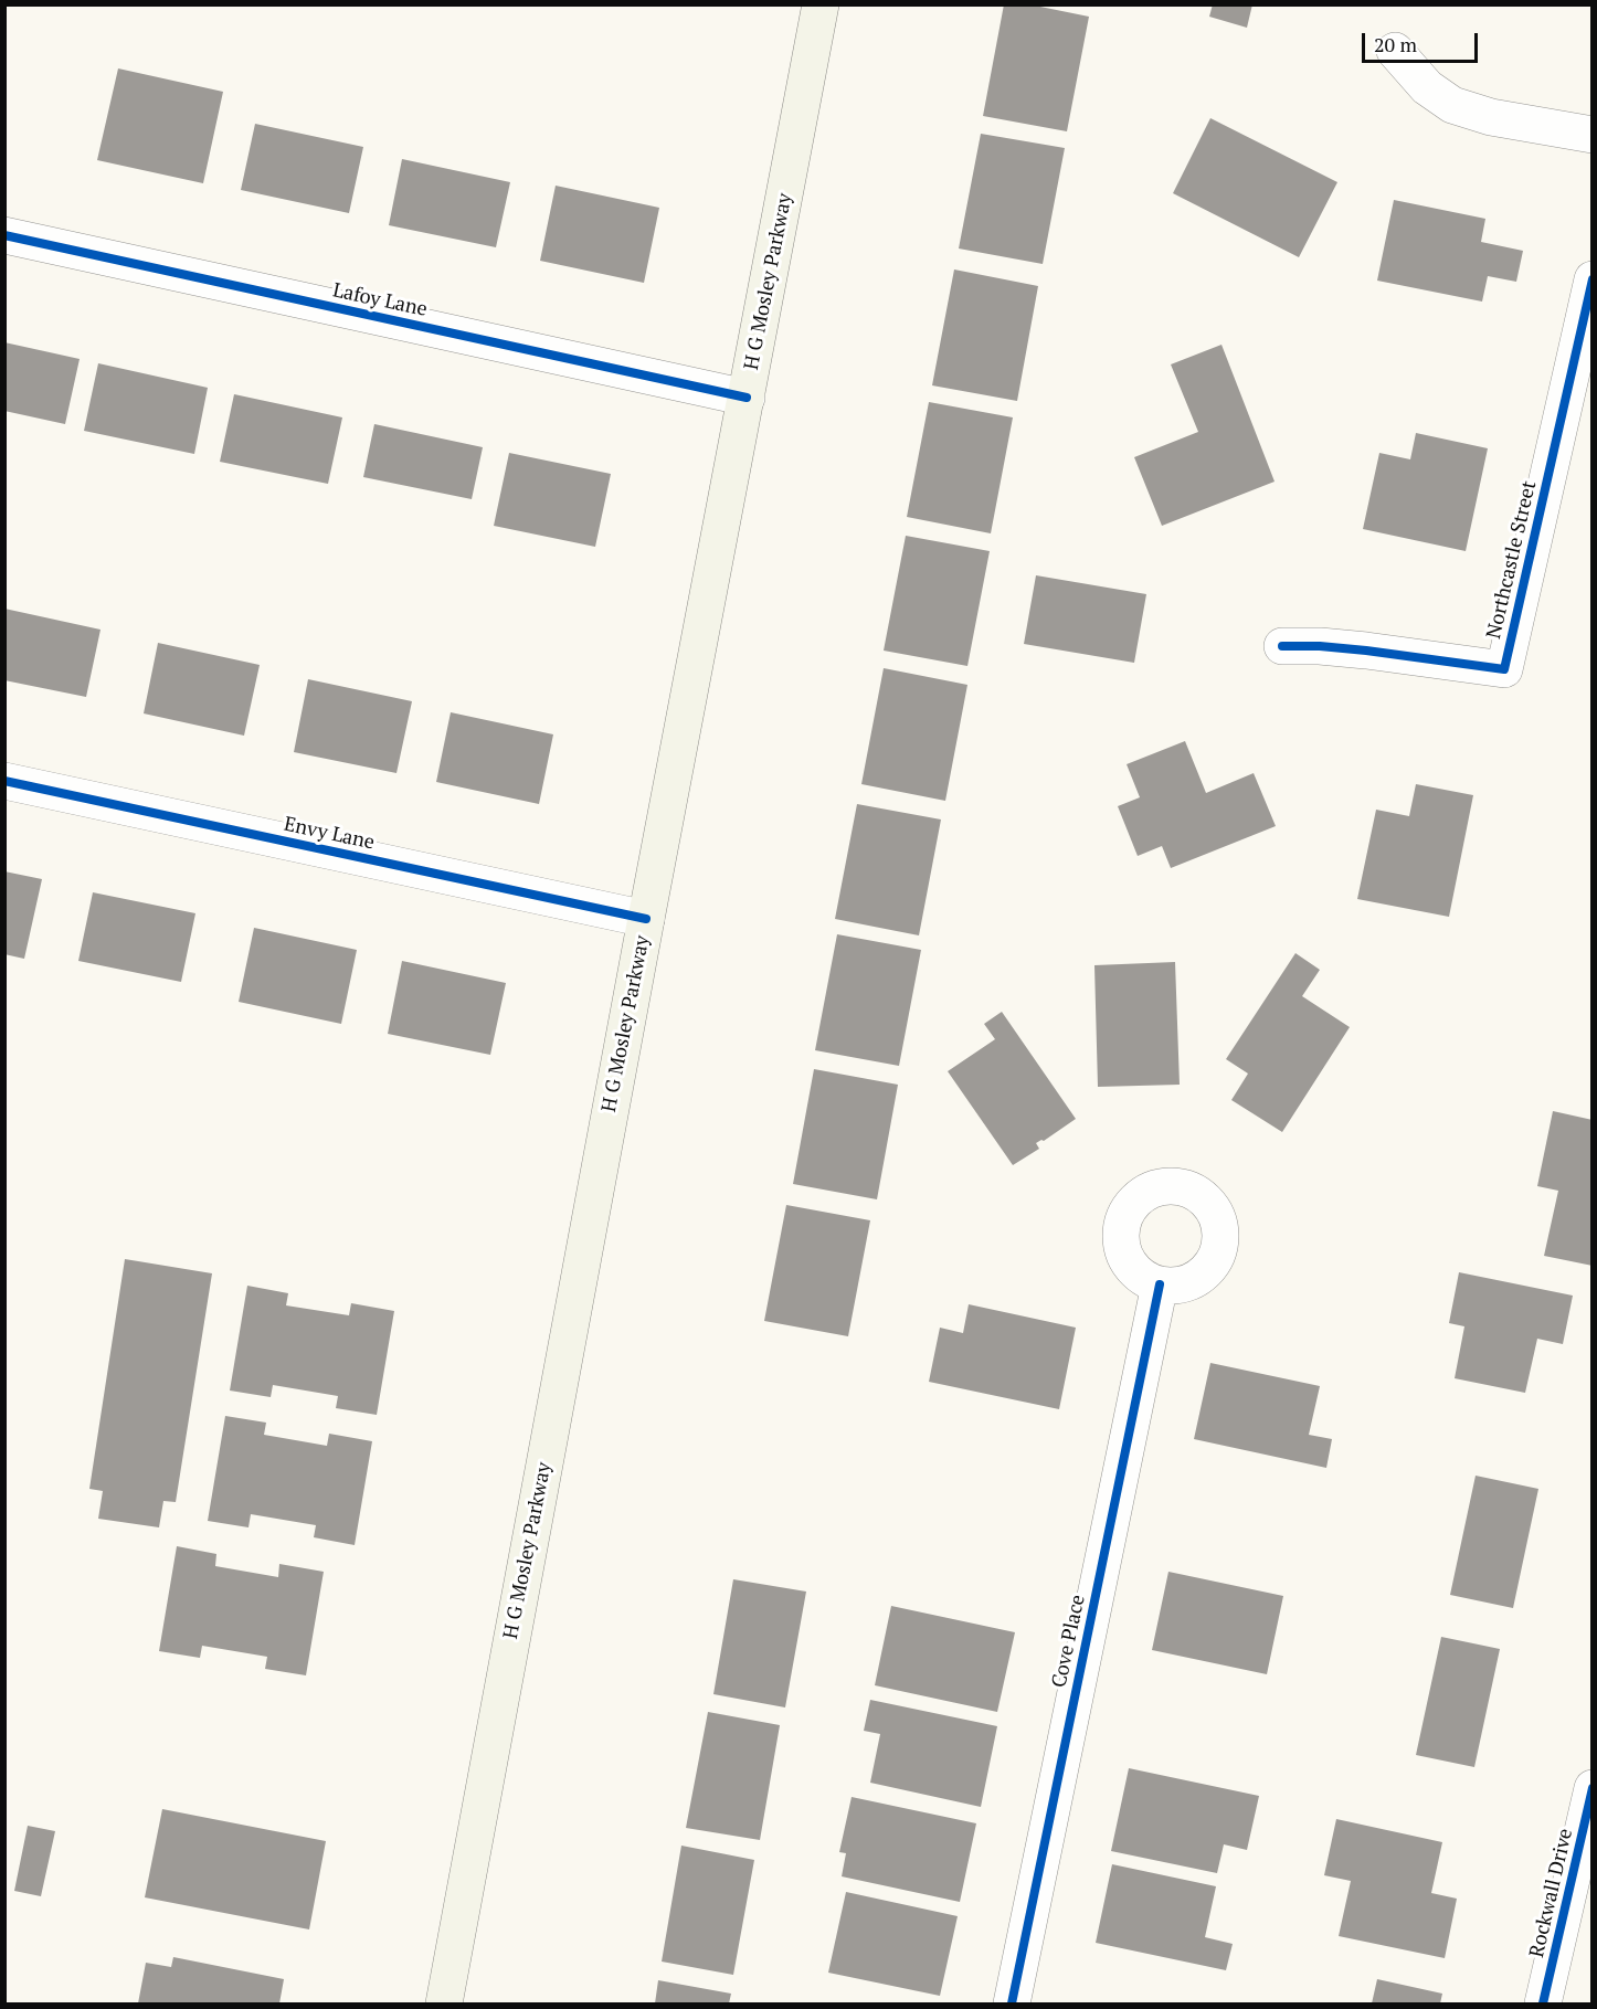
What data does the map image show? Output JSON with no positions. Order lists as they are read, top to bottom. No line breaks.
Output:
{"streets":{"main road":["H G Mosley Parkway"],"street":["Lafoy Lane","Northcastle Street","Envy Lane","Cove Place","Rockwall Drive"]},"crossings":[["H G Mosley Parkway","Lafoy Lane"],["H G Mosley Parkway","Envy Lane"]],"scale_bar":"20 m"}
